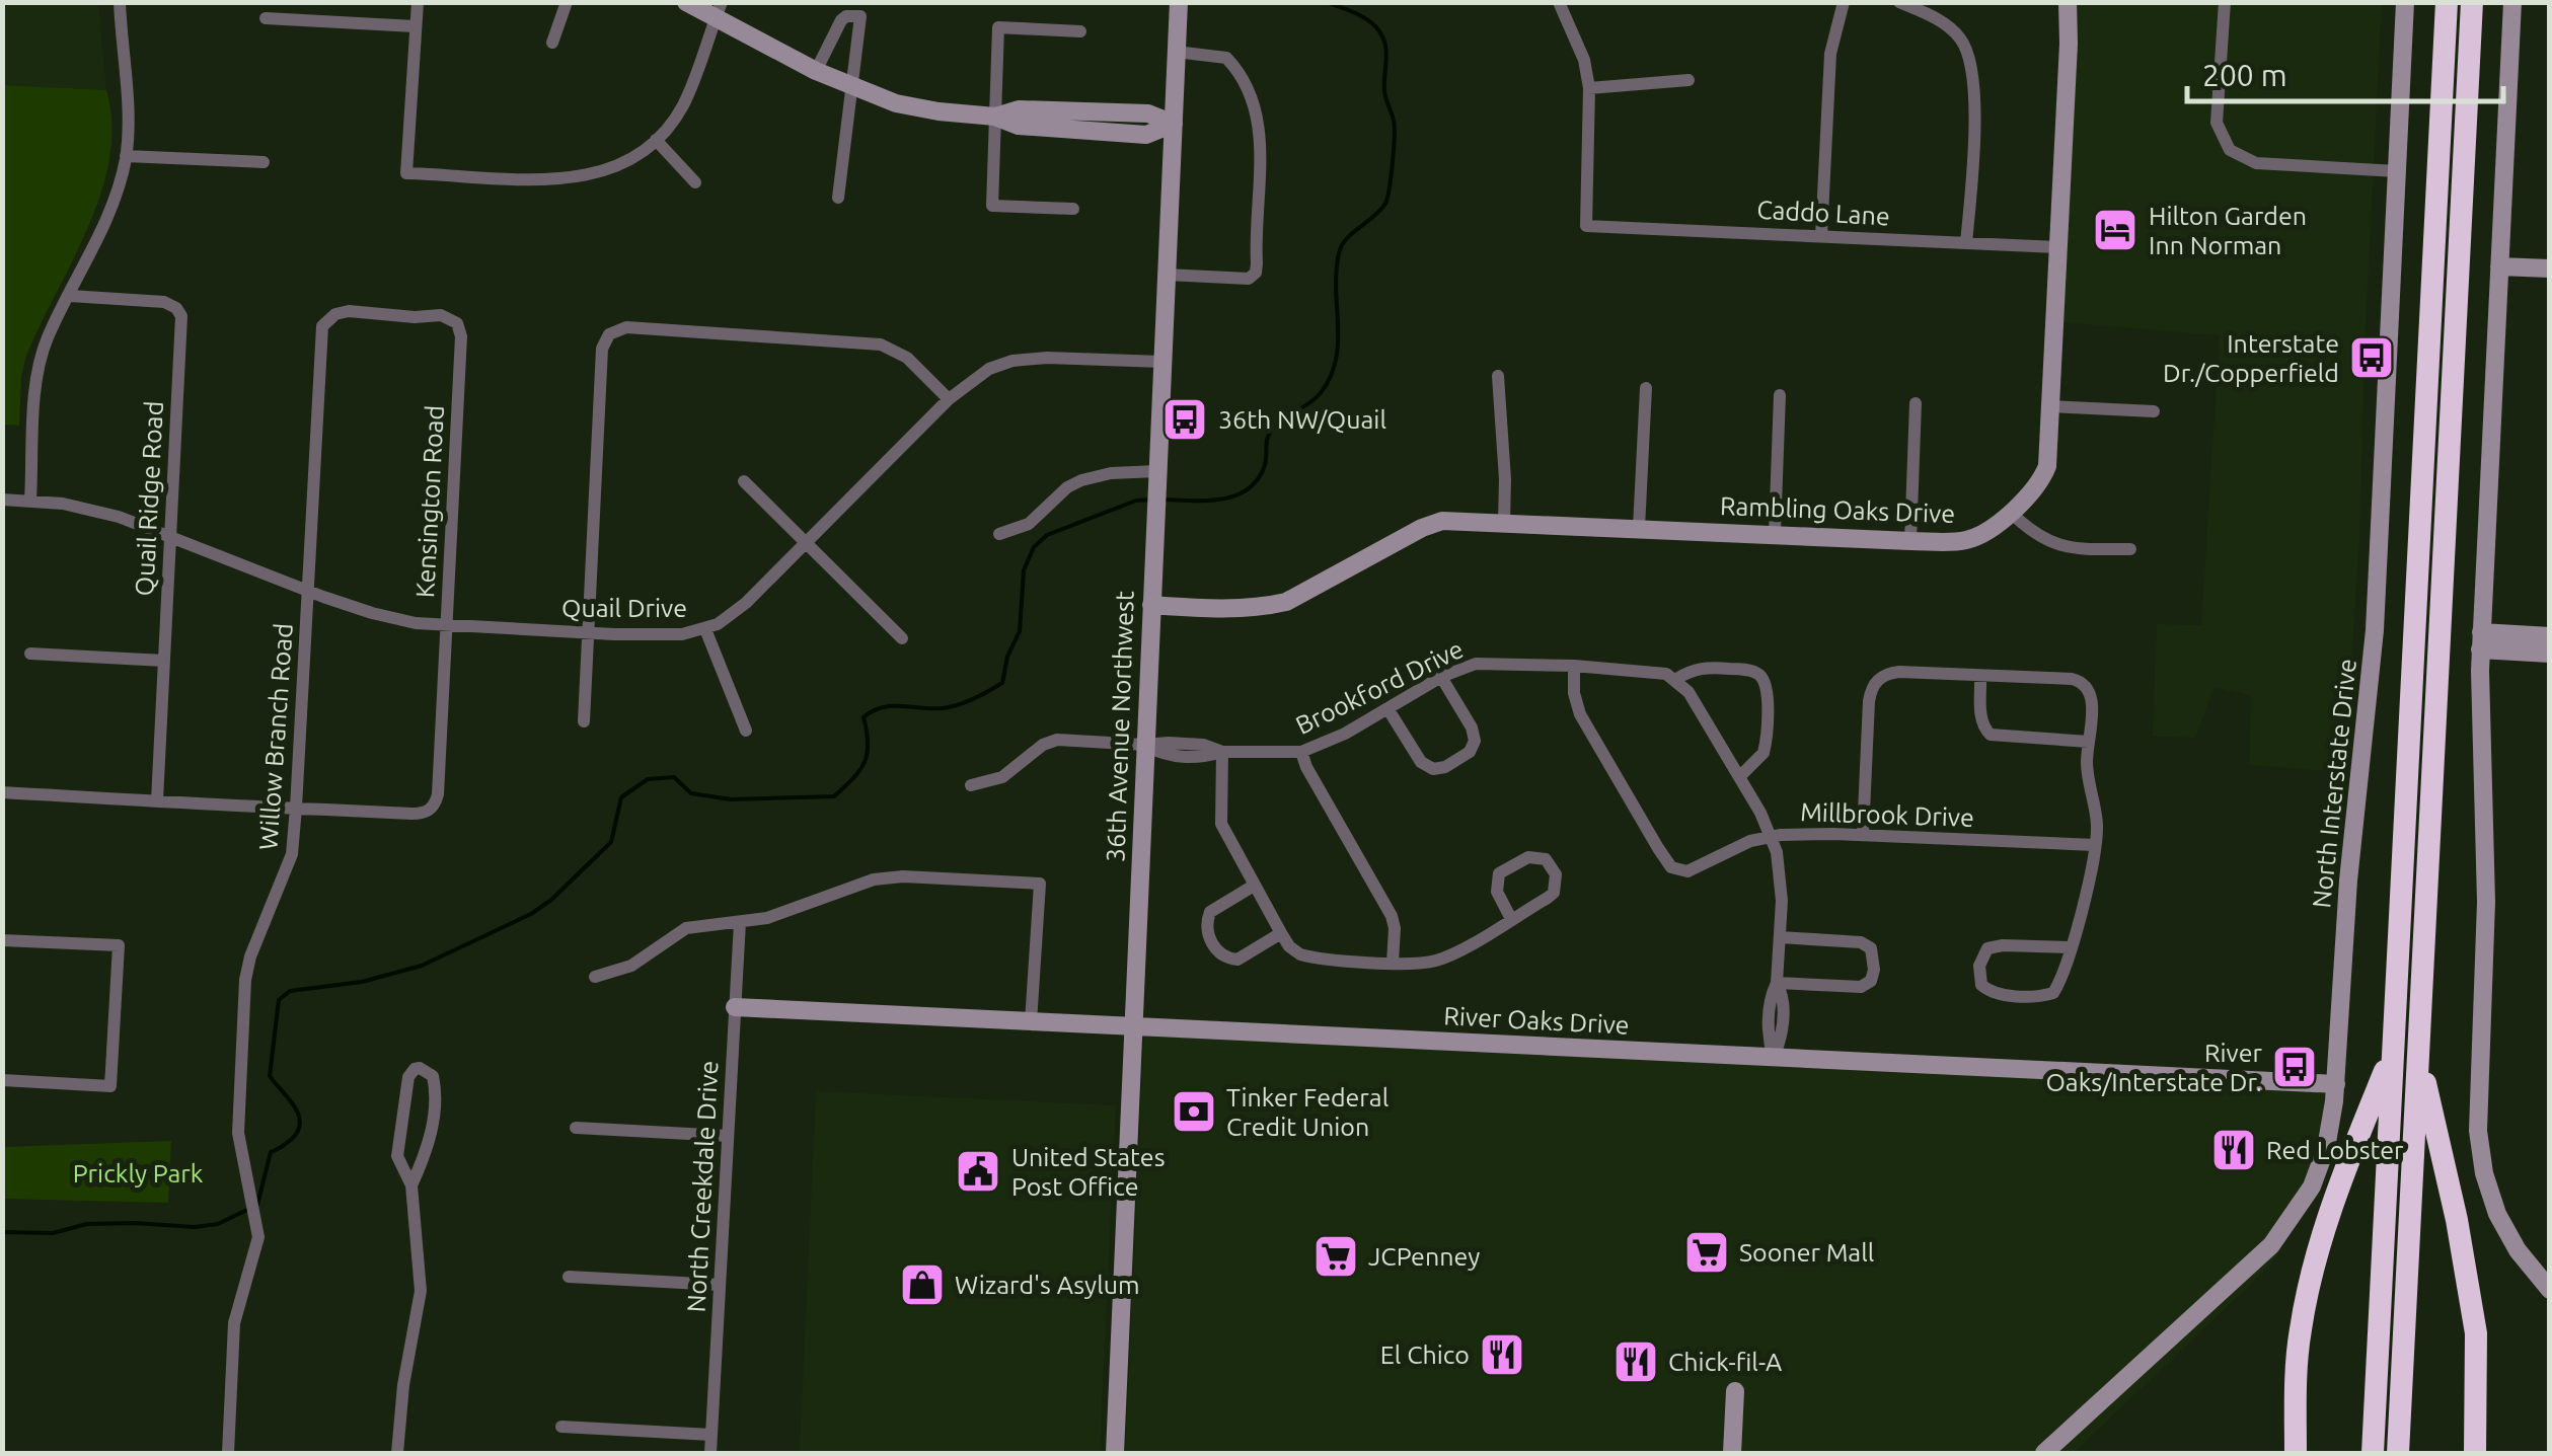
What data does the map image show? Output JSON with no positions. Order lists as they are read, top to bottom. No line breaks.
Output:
{"streets":{"main road":["Rambling Oaks Drive","36th Avenue Northwest","North Interstate Drive","River Oaks Drive"],"street":["Caddo Lane","Quail Ridge Road","Kensington Road","Quail Drive","Brookford Drive","Willow Branch Road","Millbrook Drive","North Creekdale Drive"]},"crossings":[["Caddo Lane","Rambling Oaks Drive"],["Quail Ridge Road","Quail Drive"],["Kensington Road","Quail Drive"],["Kensington Road","Willow Branch Road"],["Rambling Oaks Drive","36th Avenue Northwest"],["Quail Drive","36th Avenue Northwest"],["Quail Drive","Willow Branch Road"],["Brookford Drive","36th Avenue Northwest"],["Brookford Drive","Millbrook Drive"],["36th Avenue Northwest","River Oaks Drive"],["North Interstate Drive","River Oaks Drive"],["River Oaks Drive","North Creekdale Drive"]],"parks":["Prickly Park"],"places":{"hotel":["Hilton Garden Inn Norman"],"bus stop":["Interstate Dr./Copperfield","36th NW/Quail","River Oaks/Interstate Dr."],"bank":["Tinker Federal Credit Union"],"restaurant":["Red Lobster","El Chico","Chick-fil-A"],"public building":["United States Post Office"],"supermarket":["Sooner Mall","JCPenney"],"shop":["Wizard's Asylum"]},"scale_bar":"200 m"}
